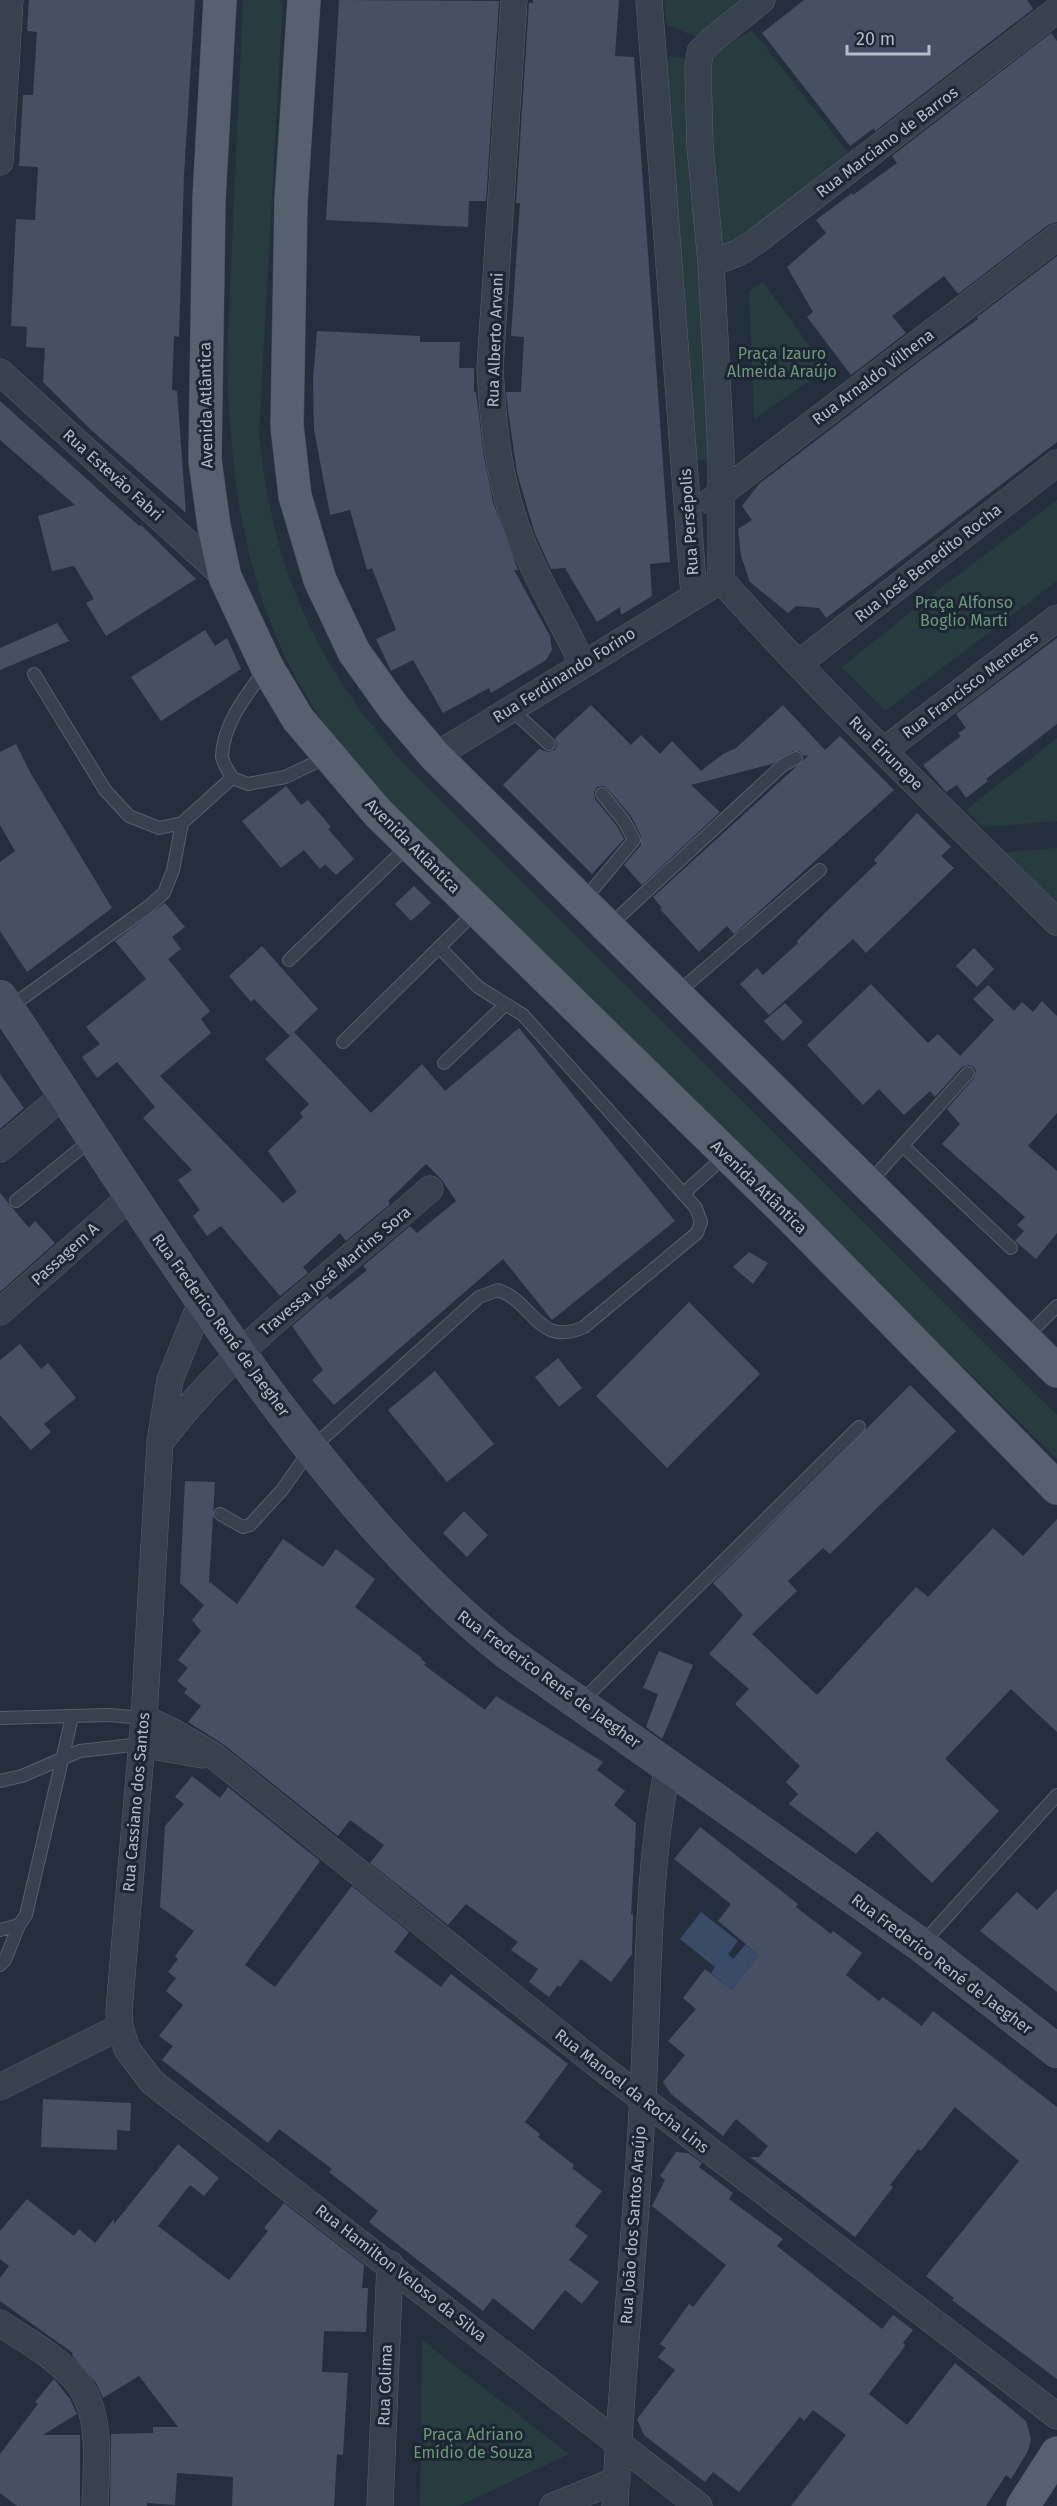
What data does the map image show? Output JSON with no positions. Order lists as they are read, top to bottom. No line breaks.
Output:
{"streets":{"main road":["Avenida Atlântica","Rua Frederico René de Jaegher"],"street":["Rua Marciano de Barros","Rua Alberto Arvani","Rua Arnaldo Vilhena","Rua Estevão Fabri","Rua Persépolis","Rua José Benedito Rocha","Rua Ferdinando Forino","Rua Francisco Menezes","Rua Eirunepe","Passagem A","Travessa José Martins Sora","Rua Cassiano dos Santos","Rua Manoel da Rocha Lins","Rua João dos Santos Araújo","Rua Hamilton Veloso da Silva","Rua Colima"]},"crossings":[["Rua Marciano de Barros","Rua Persépolis"],["Rua Alberto Arvani","Rua Ferdinando Forino"],["Rua Arnaldo Vilhena","Rua Persépolis"],["Avenida Atlântica","Rua Estevão Fabri"],["Rua Persépolis","Rua Ferdinando Forino"],["Rua Persépolis","Rua Eirunepe"],["Rua José Benedito Rocha","Rua Eirunepe"],["Rua Francisco Menezes","Rua Eirunepe"],["Passagem A","Rua Frederico René de Jaegher"],["Travessa José Martins Sora","Rua Frederico René de Jaegher"],["Rua Frederico René de Jaegher","Rua Cassiano dos Santos"],["Rua Frederico René de Jaegher","Rua João dos Santos Araújo"],["Rua Cassiano dos Santos","Rua Manoel da Rocha Lins"],["Rua Cassiano dos Santos","Rua Hamilton Veloso da Silva"],["Rua Manoel da Rocha Lins","Rua João dos Santos Araújo"],["Rua João dos Santos Araújo","Rua Hamilton Veloso da Silva"],["Rua Hamilton Veloso da Silva","Rua Colima"]],"parks":["Praça Izauro Almeida Araújo","Praça Alfonso Boglio Marti","Praça Adriano Emídio de Souza"],"scale_bar":"20 m"}
